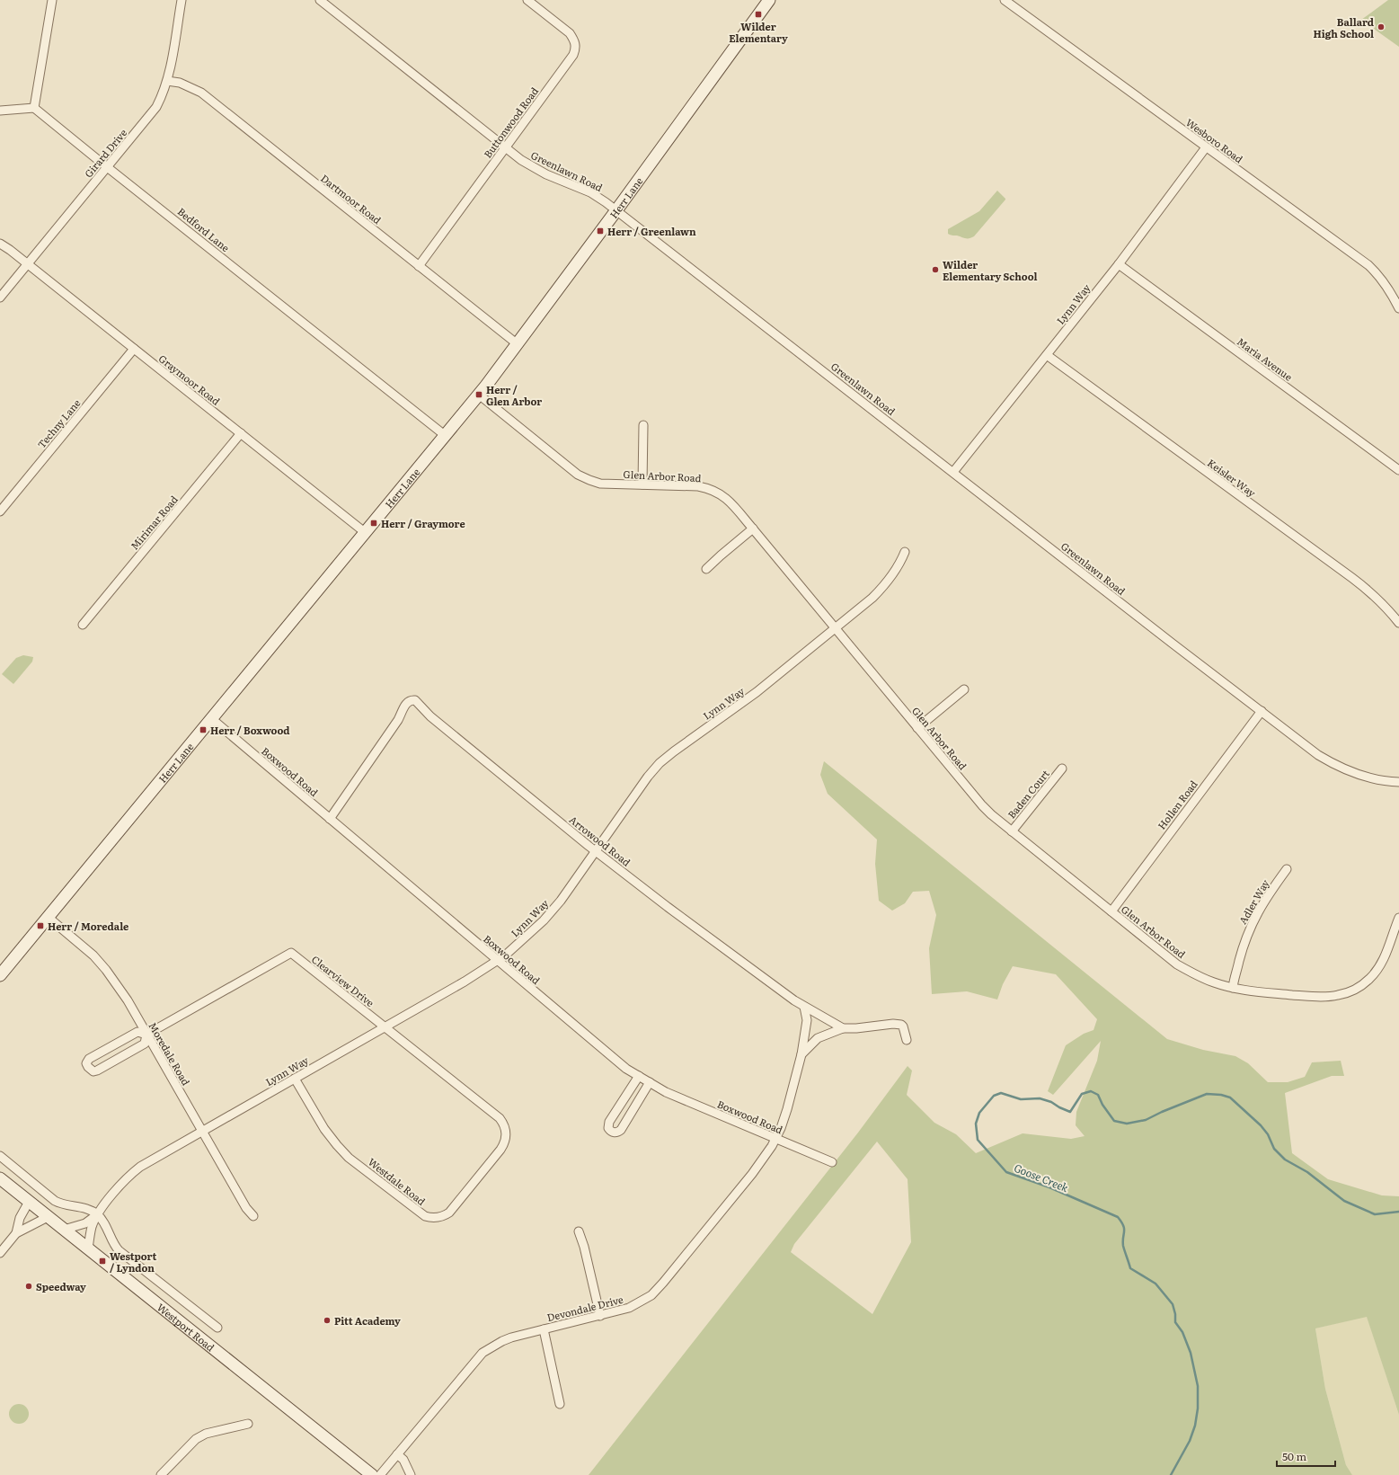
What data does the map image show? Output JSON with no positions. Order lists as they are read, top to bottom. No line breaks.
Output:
{"streets":{"main road":["Herr Lane","Westport Road"],"street":["Buttonwood Road","Wesboro Road","Girard Drive","Greenlawn Road","Dartmoor Road","Bedford Lane","Lynn Way","Maria Avenue","Graymoor Road","Techny Lane","Glen Arbor Road","Keisler Way","Mirimar Road","Boxwood Road","Baden Court","Hollen Road","Arrowood Road","Adler Way","Clearview Drive","Moredale Road","Westdale Road","Devondale Drive"]},"crossings":[["Buttonwood Road","Greenlawn Road"],["Buttonwood Road","Dartmoor Road"],["Wesboro Road","Lynn Way"],["Girard Drive","Dartmoor Road"],["Girard Drive","Bedford Lane"],["Girard Drive","Graymoor Road"],["Greenlawn Road","Herr Lane"],["Greenlawn Road","Lynn Way"],["Greenlawn Road","Hollen Road"],["Herr Lane","Dartmoor Road"],["Herr Lane","Bedford Lane"],["Herr Lane","Graymoor Road"],["Herr Lane","Glen Arbor Road"],["Herr Lane","Boxwood Road"],["Herr Lane","Moredale Road"],["Lynn Way","Maria Avenue"],["Lynn Way","Glen Arbor Road"],["Lynn Way","Keisler Way"],["Lynn Way","Boxwood Road"],["Lynn Way","Arrowood Road"],["Lynn Way","Clearview Drive"],["Lynn Way","Moredale Road"],["Lynn Way","Westdale Road"],["Lynn Way","Westport Road"],["Graymoor Road","Techny Lane"],["Graymoor Road","Mirimar Road"],["Glen Arbor Road","Baden Court"],["Glen Arbor Road","Hollen Road"],["Glen Arbor Road","Adler Way"],["Boxwood Road","Arrowood Road"],["Boxwood Road","Devondale Drive"],["Arrowood Road","Devondale Drive"],["Clearview Drive","Moredale Road"],["Clearview Drive","Westdale Road"]],"water":["Goose Creek"],"places":{"transit":["Wilder Elementary","Herr / Greenlawn","Herr / Glen Arbor","Herr / Graymore","Herr / Boxwood","Herr / Moredale","Westport / Lyndon"],"other":["Ballard High School","Wilder Elementary School","Speedway","Pitt Academy"]},"scale_bar":"50 m"}
